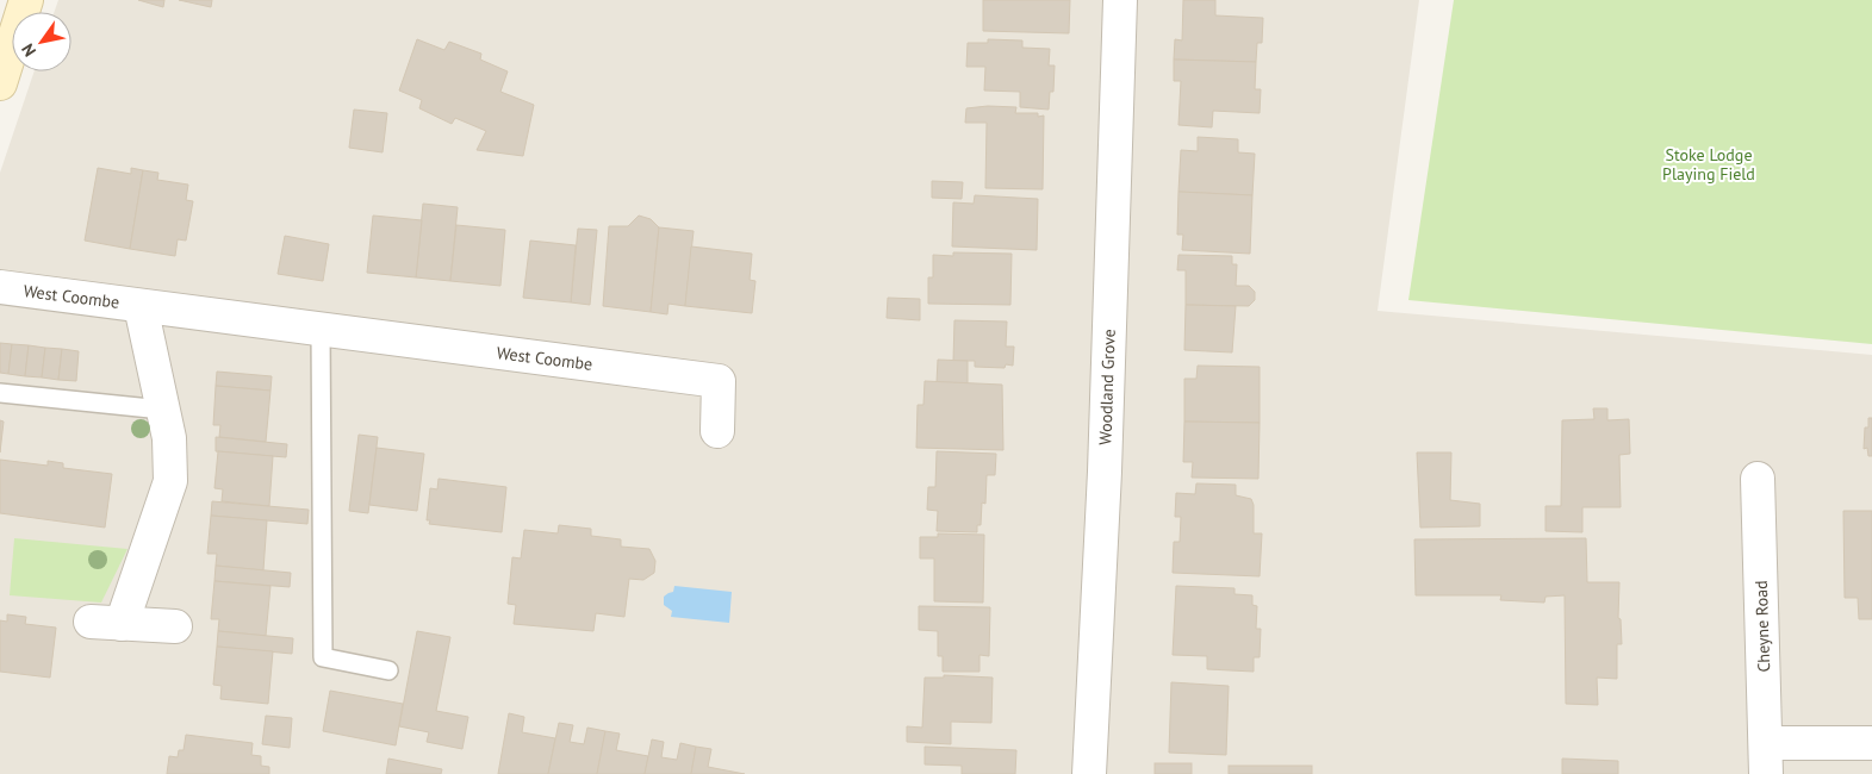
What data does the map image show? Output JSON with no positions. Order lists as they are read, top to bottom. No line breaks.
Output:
{"streets":{"street":["West Coombe","Woodland Grove","Cheyne Road"]},"parks":["Stoke Lodge Playing Field"],"north":"bottom left"}
